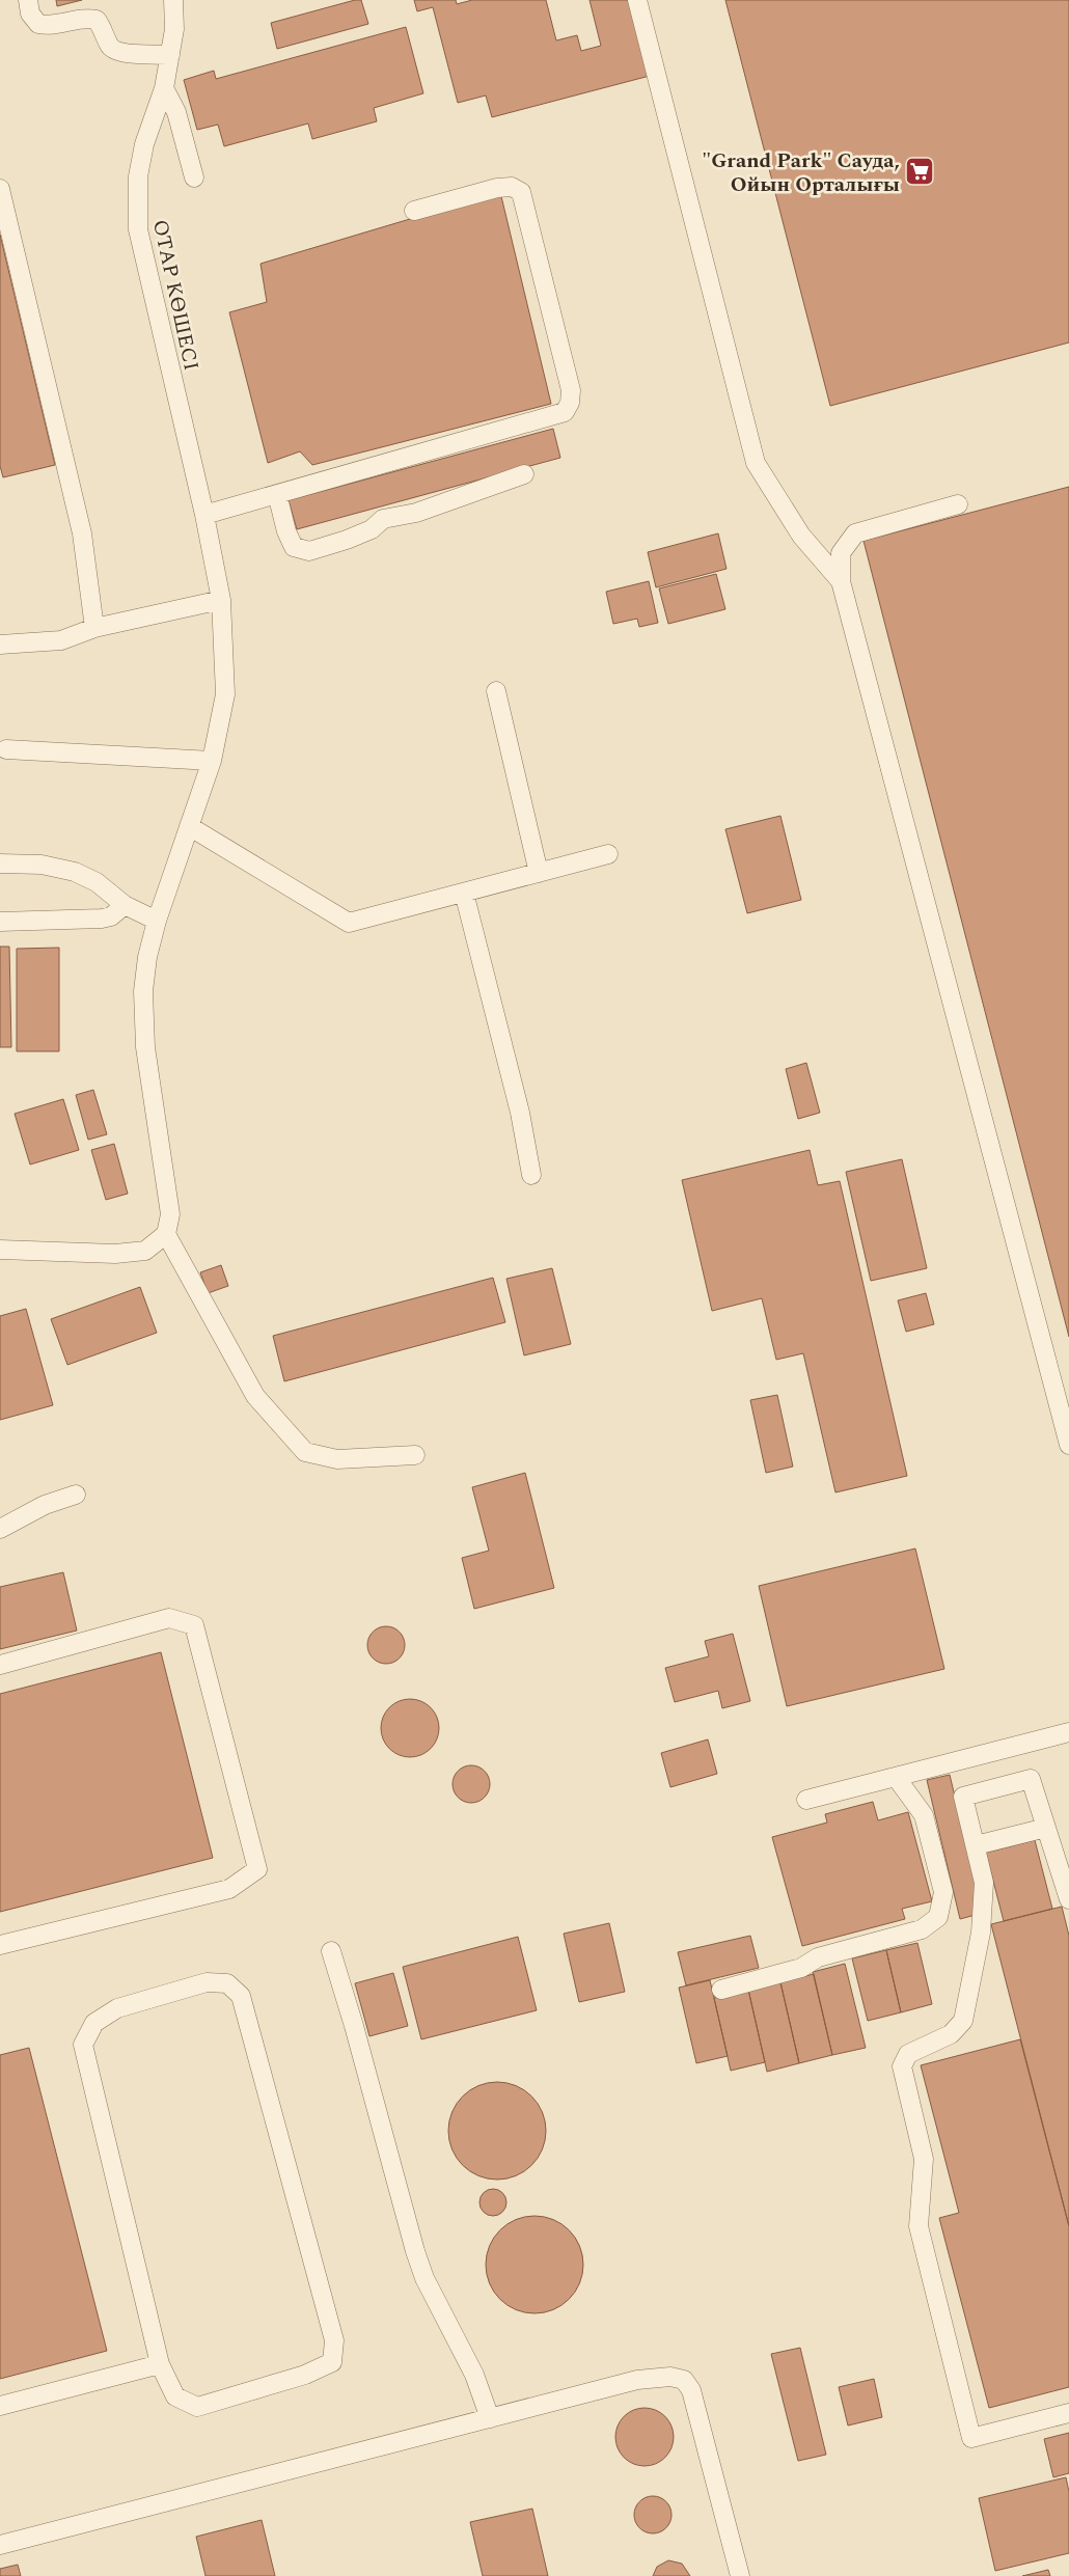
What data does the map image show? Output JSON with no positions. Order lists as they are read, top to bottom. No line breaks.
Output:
{"streets":{"street":["ОТАР КӨШЕСІ"]},"places":{"supermarket":["\"Grand Park\" Сауда, Ойын Орталығы"]}}
